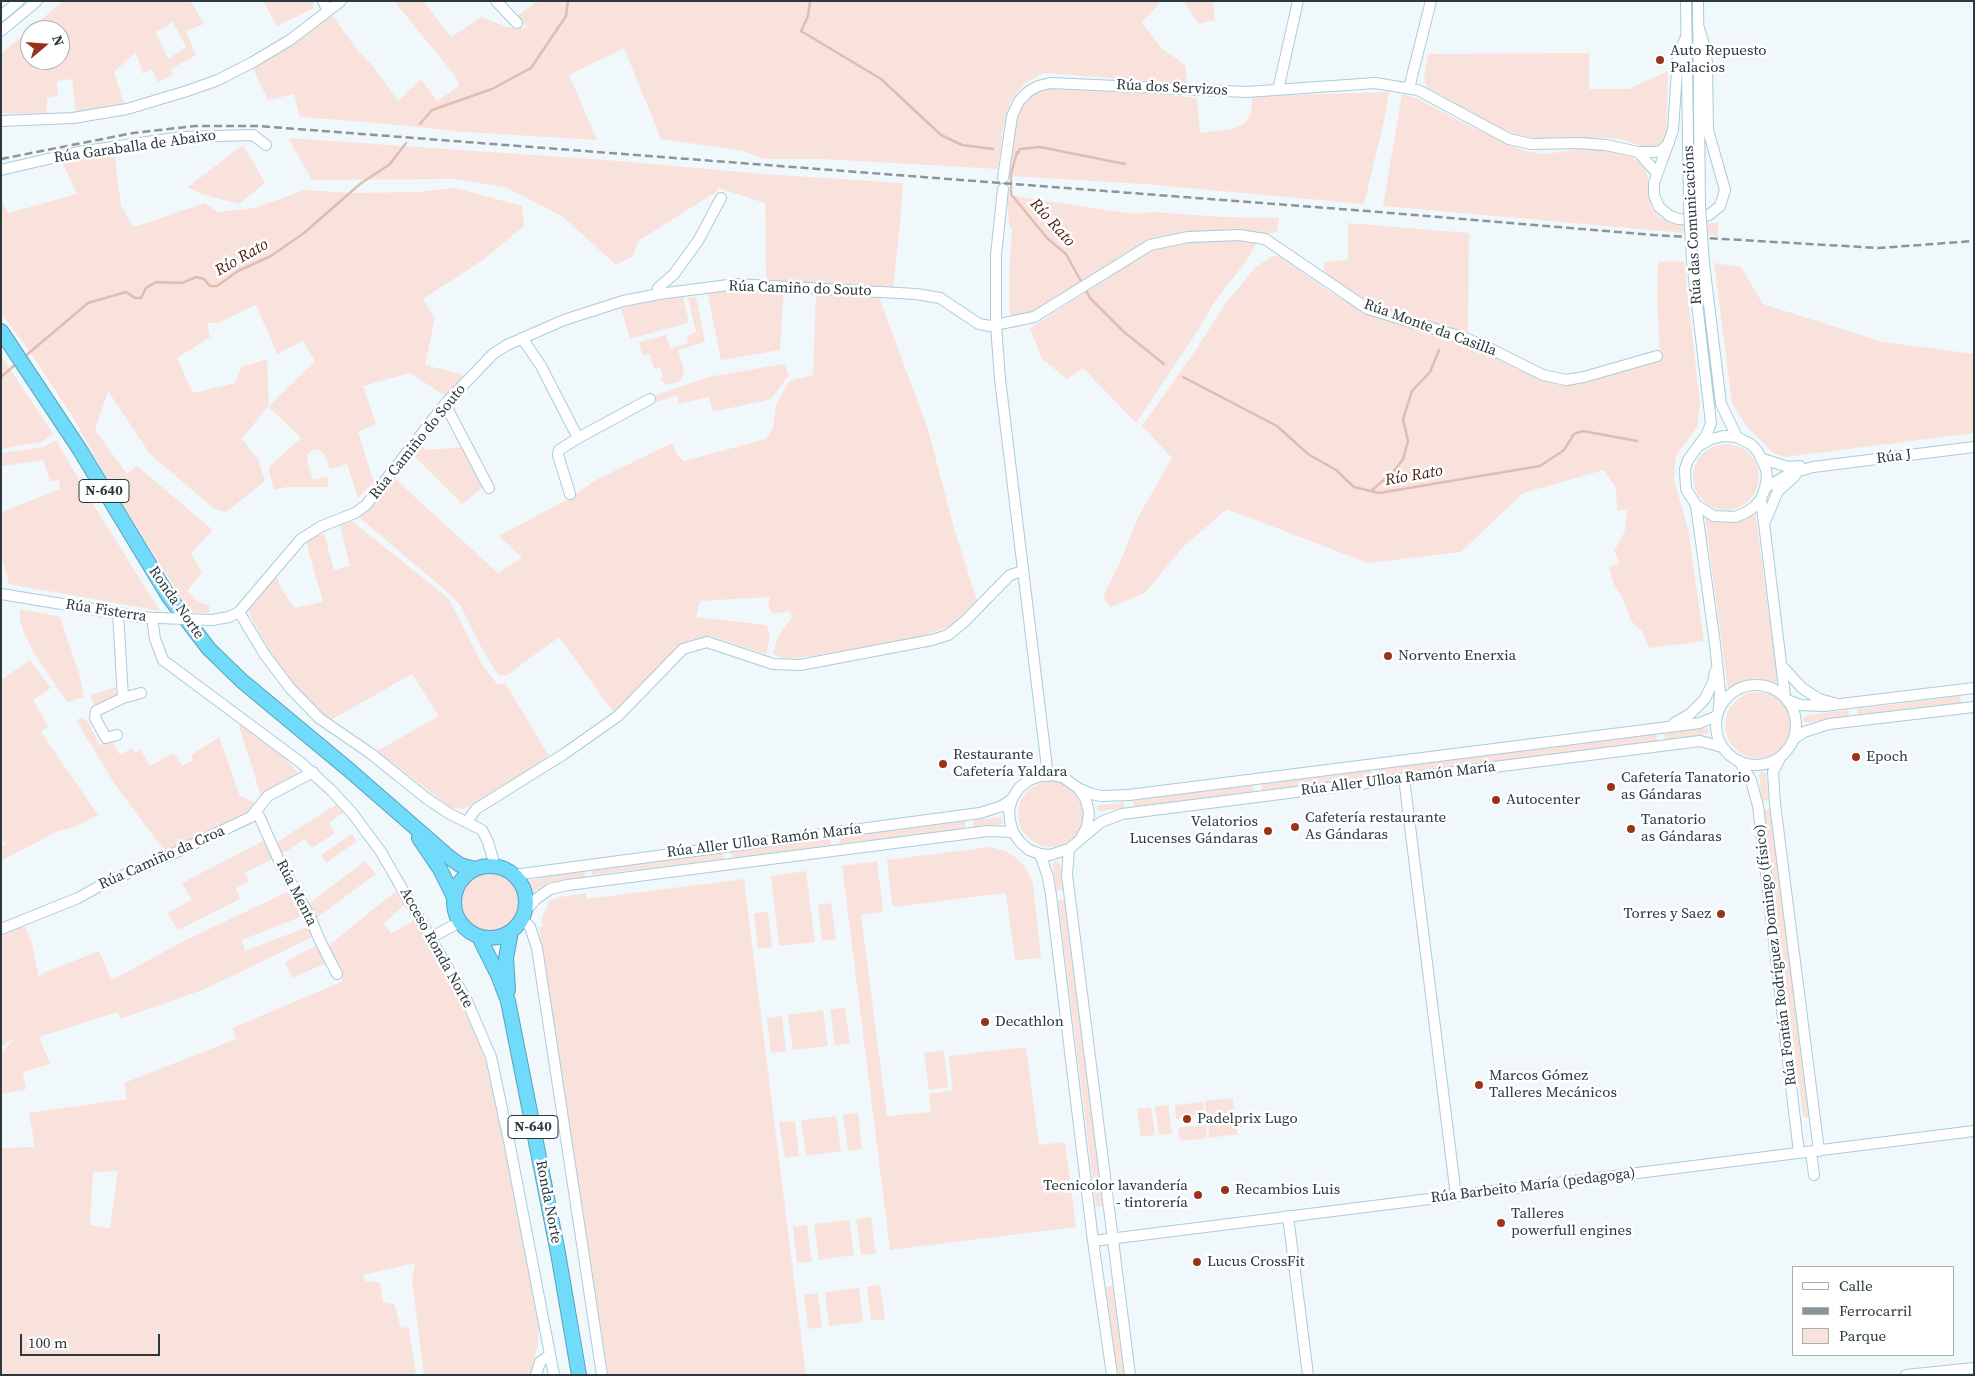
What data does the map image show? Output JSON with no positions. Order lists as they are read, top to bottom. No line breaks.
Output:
{"streets":{"highway":["N-640","Ronda Norte"],"street":["Rúa dos Servizos","Rúa Garaballa de Abaixo","Rúa das Comunicacións","Rúa Camiño do Souto","Rúa Monte da Casilla","Rúa J","Rúa Fisterra","Rúa Aller Ulloa Ramón María","Rúa Camiño da Croa","Rúa Menta","Acceso Ronda Norte","Rúa Fontán Rodríguez Domingo (físico)","Rúa Barbeito María (pedagoga)"]},"crossings":[["Rúa das Comunicacións","Rúa J"],["Rúa Camiño do Souto","Rúa Monte da Casilla"],["Rúa Camiño do Souto","Rúa Fisterra"],["Ronda Norte","Rúa Aller Ulloa Ramón María"],["Rúa Fisterra","Acceso Ronda Norte"],["Rúa Aller Ulloa Ramón María","Rúa Fontán Rodríguez Domingo (físico)"],["Rúa Camiño da Croa","Rúa Menta"],["Rúa Camiño da Croa","Acceso Ronda Norte"],["Rúa Fontán Rodríguez Domingo (físico)","Rúa Barbeito María (pedagoga)"]],"water":["Río Rato"],"places":["Auto Repuesto Palacios","Norvento Enerxia","Epoch","Restaurante Cafetería Yaldara","Cafetería Tanatorio as Gándaras","Autocenter","Cafetería restaurante As Gándaras","Tanatorio as Gándaras","Velatorios Lucenses Gándaras","Torres y Saez","Decathlon","Marcos Gómez Talleres Mecánicos","Padelprix Lugo","Recambios Luis","Tecnicolor lavandería - tintorería","Talleres powerfull engines","Lucus CrossFit"],"legend":["Calle","Ferrocarril","Parque"],"scale_bar":"100 m","north":"right"}
